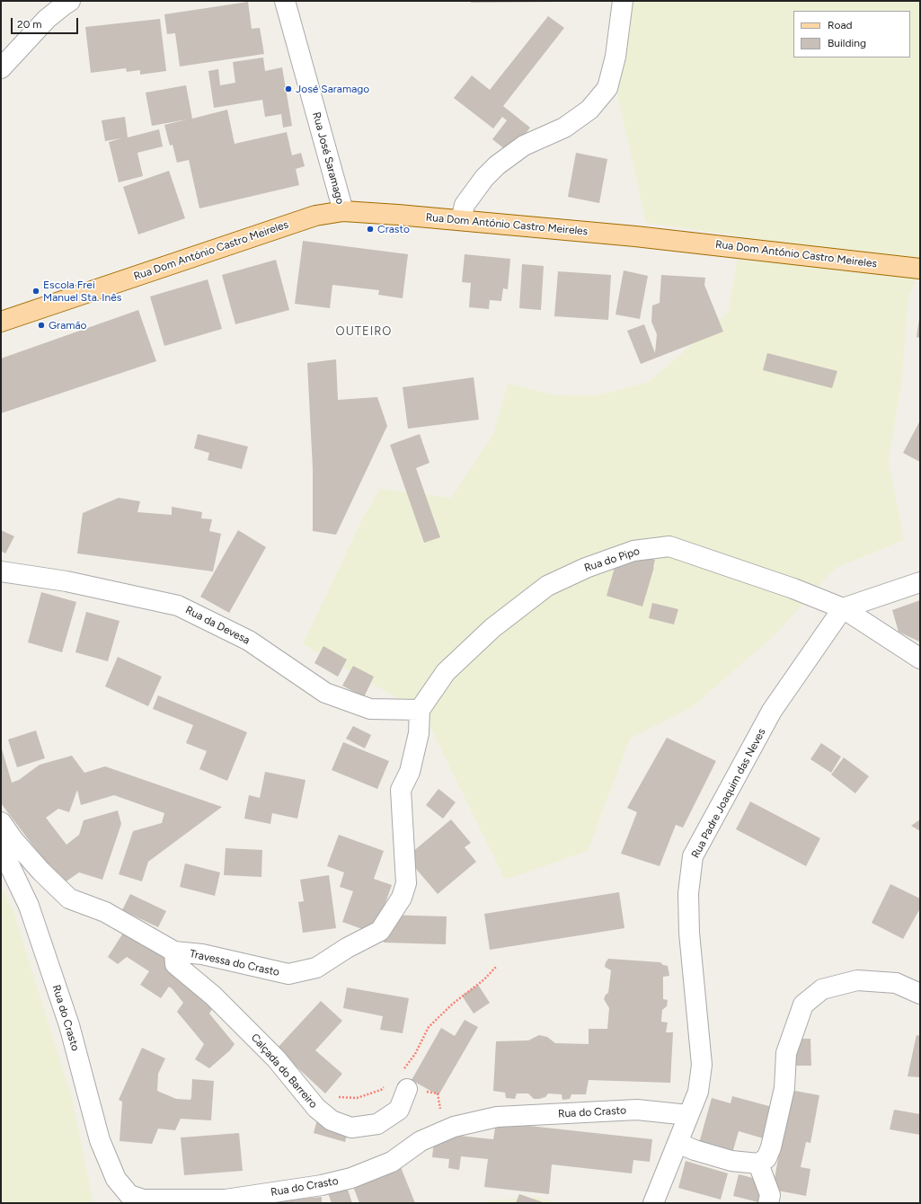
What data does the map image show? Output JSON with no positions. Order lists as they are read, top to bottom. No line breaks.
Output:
{"streets":{"main road":["Rua Dom António Castro Meireles"],"street":["Rua José Saramago","Rua do Pipo","Rua da Devesa","Rua Padre Joaquim das Neves","Travessa do Crasto","Rua do Crasto","Calçada do Barreiro"]},"crossings":[["Rua José Saramago","Rua Dom António Castro Meireles"],["Rua do Pipo","Rua da Devesa"],["Rua do Pipo","Rua Padre Joaquim das Neves"],["Rua do Pipo","Travessa do Crasto"],["Rua da Devesa","Travessa do Crasto"],["Rua Padre Joaquim das Neves","Rua do Crasto"],["Travessa do Crasto","Calçada do Barreiro"]],"districts":["OUTEIRO"],"places":["José Saramago","Crasto","Escola Frei Manuel Sta. Inês","Gramão"],"legend":["Road","Building"],"scale_bar":"20 m"}
